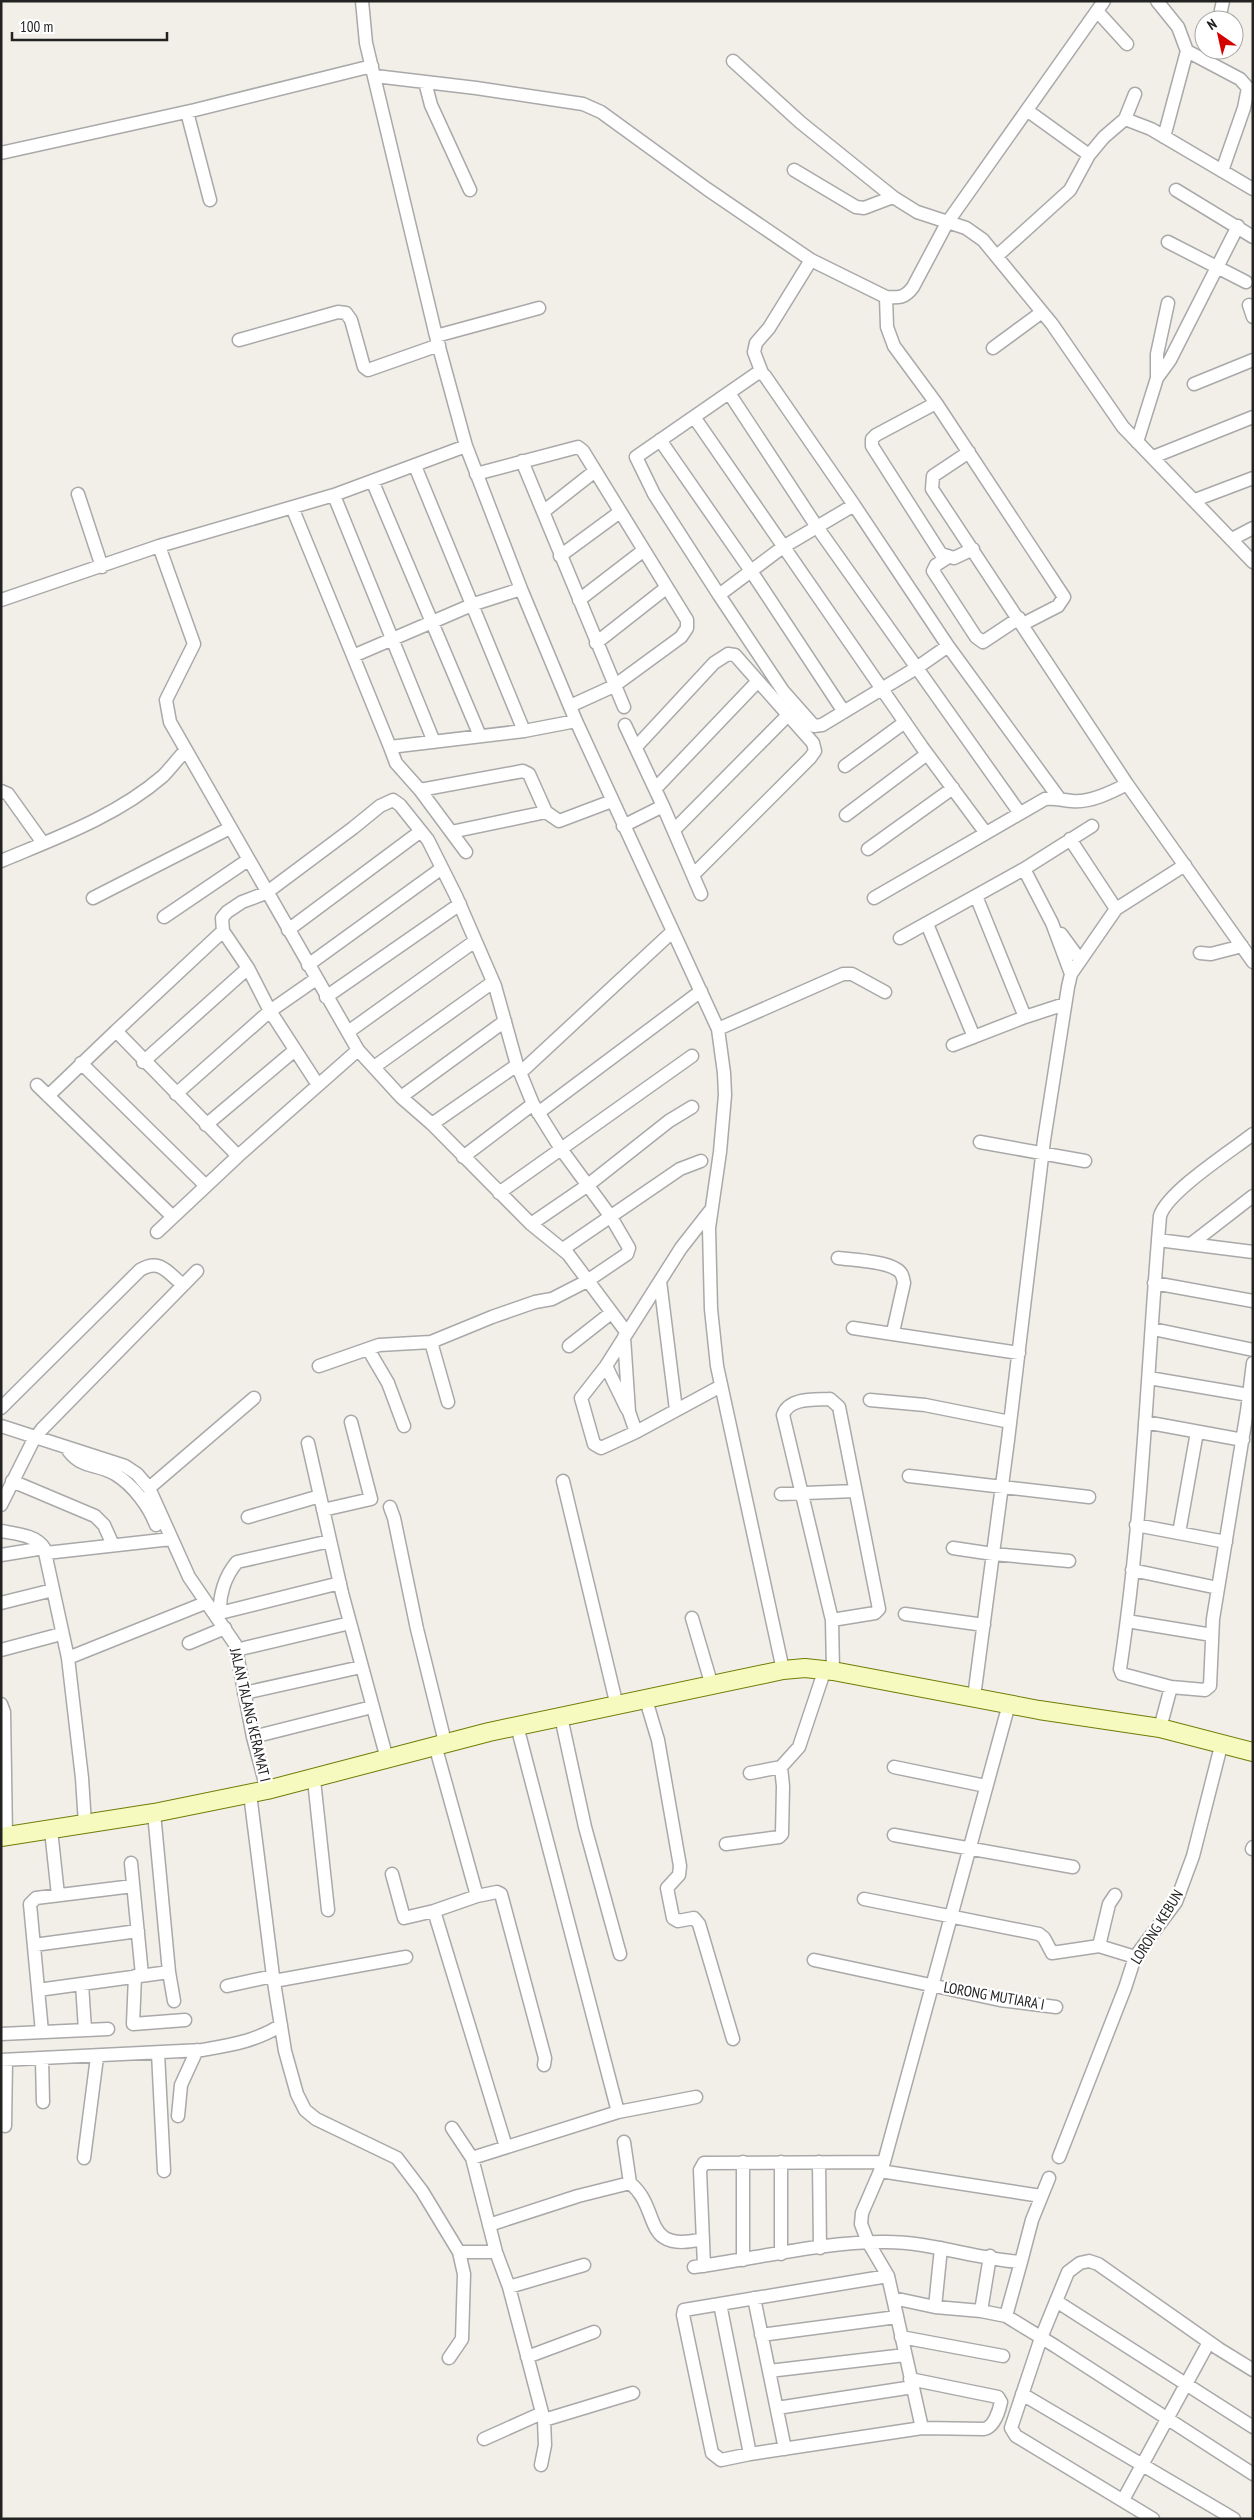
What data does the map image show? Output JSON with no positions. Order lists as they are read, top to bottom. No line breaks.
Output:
{"streets":{"street":["JALAN TALANG KERAMAT I","LORONG KEBUN","LORONG MUTIARA I"]},"scale_bar":"100 m","north":"top left"}
